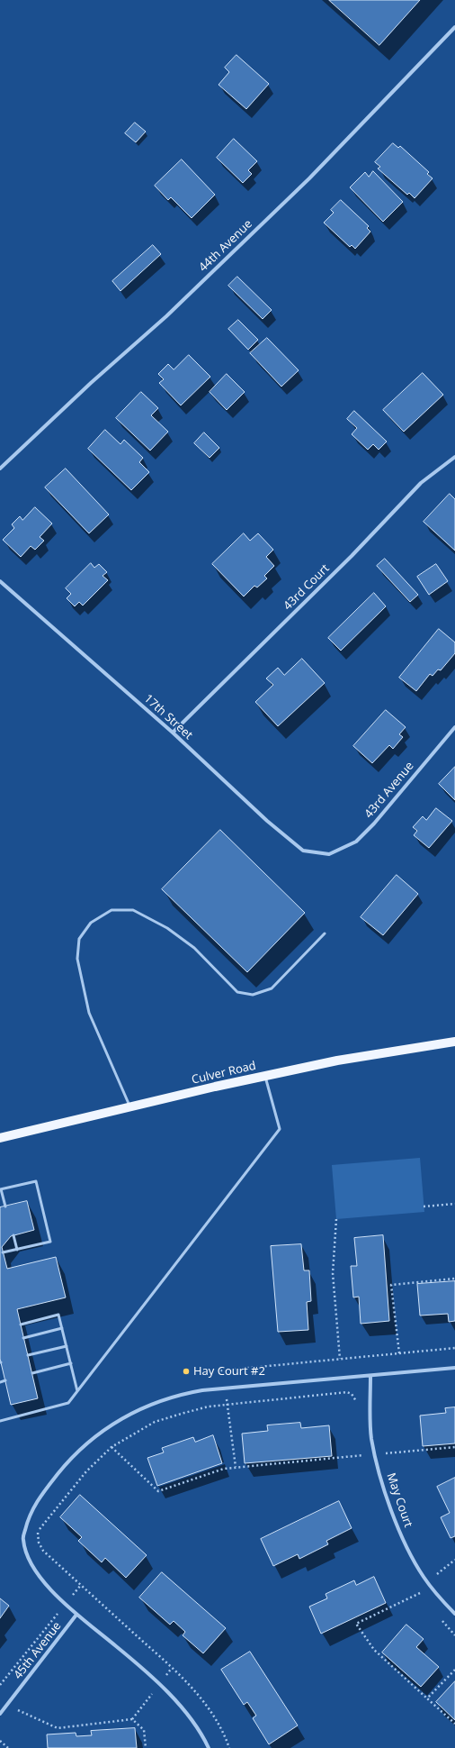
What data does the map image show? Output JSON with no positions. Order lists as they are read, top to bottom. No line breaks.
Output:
{"streets":{"main road":["Culver Road"],"street":["44th Avenue","43rd Court","17th Street","43rd Avenue","May Court","45th Avenue"]},"crossings":[["43rd Court","17th Street"],["17th Street","43rd Avenue"]],"places":["Hay Court #2"]}
